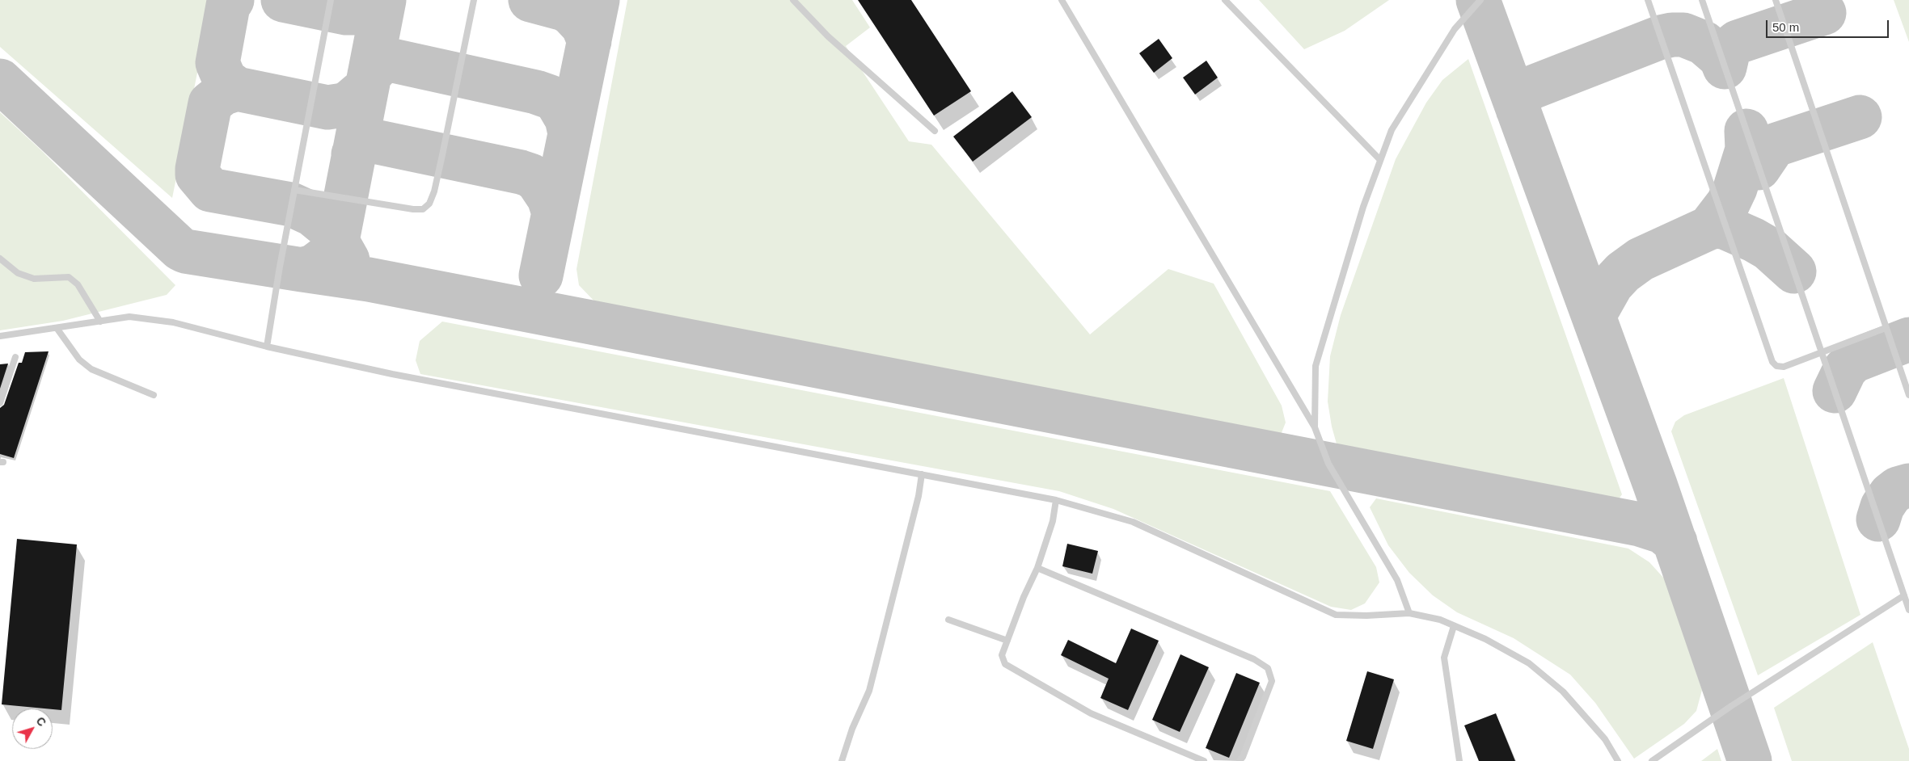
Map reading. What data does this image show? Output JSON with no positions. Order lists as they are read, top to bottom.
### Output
{
  "scale_bar": "50 m",
  "north": "top right"
}
